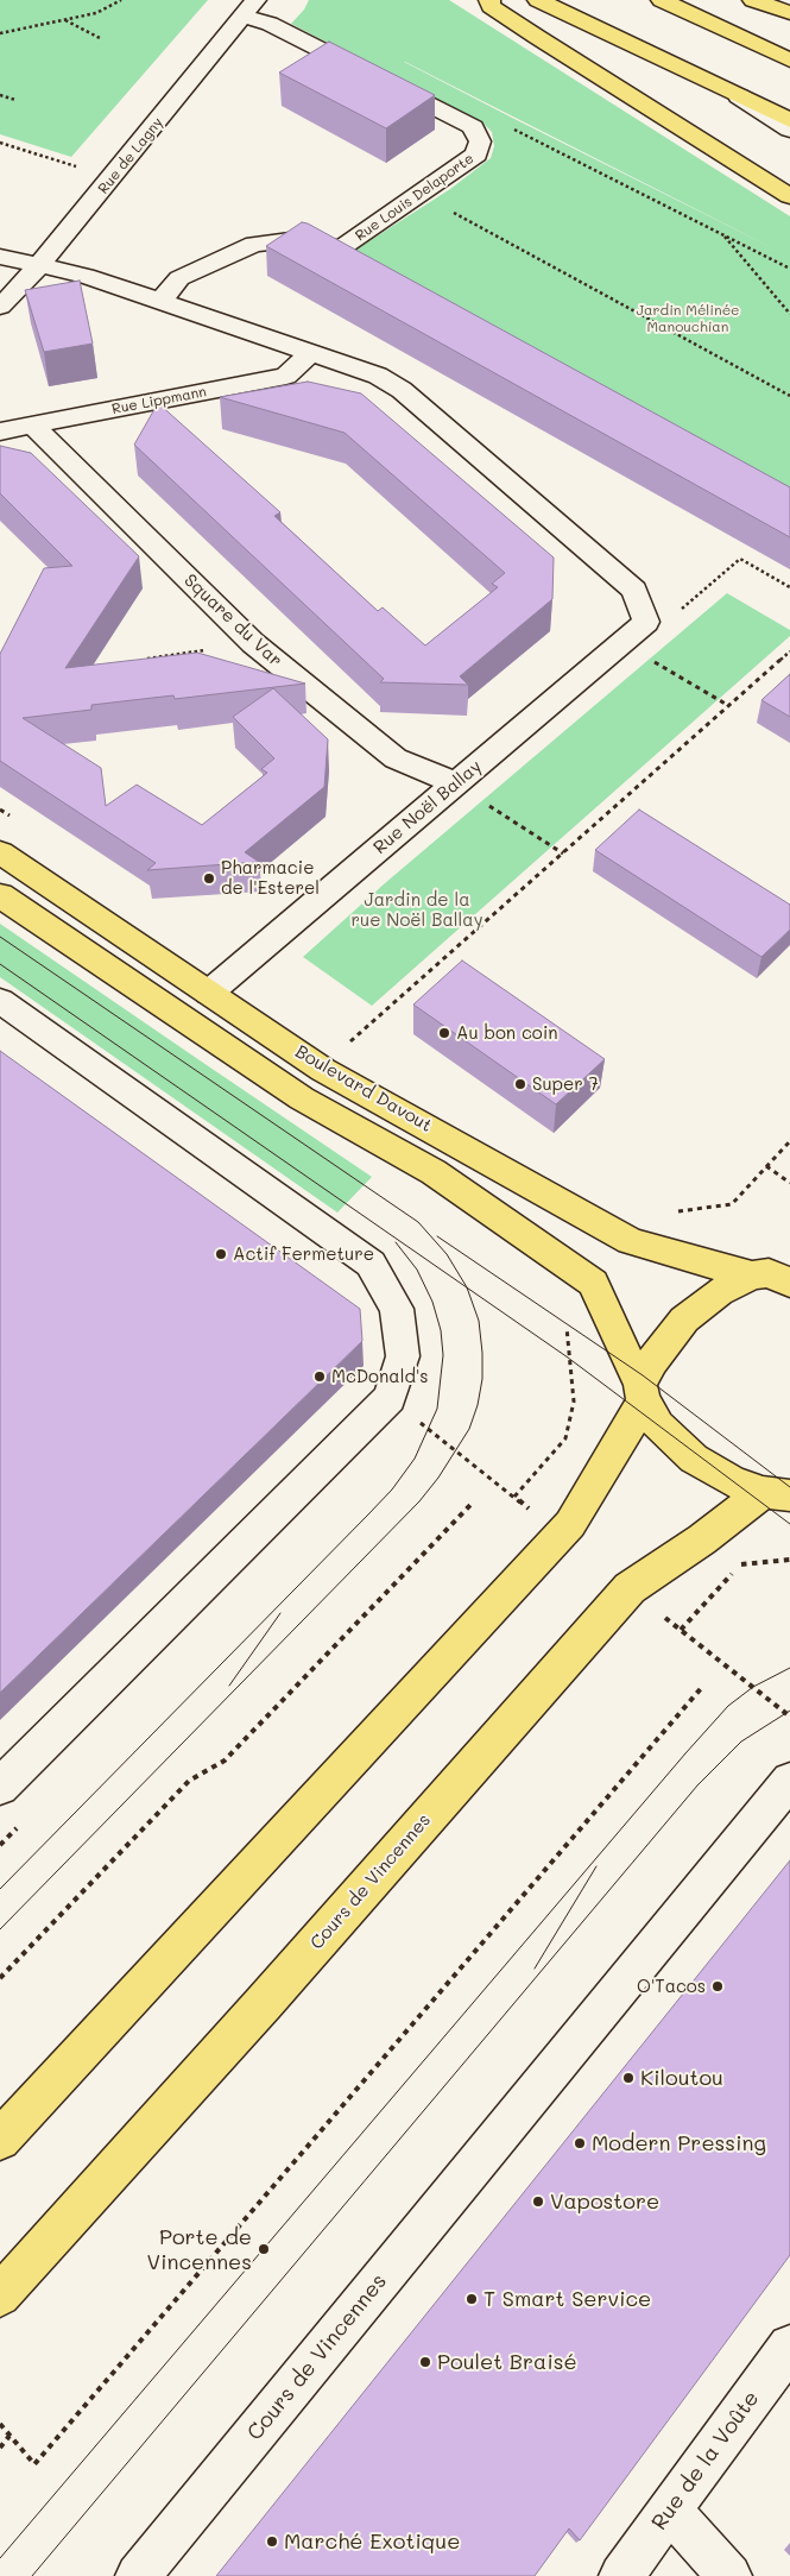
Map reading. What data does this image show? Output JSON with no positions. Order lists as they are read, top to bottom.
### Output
{
  "streets": {
    "main road": ["Boulevard Davout", "Cours de Vincennes"],
    "street": [
      "Rue de Lagny",
      "Rue Louis Delaporte",
      "Rue Lippmann",
      "Square du Var",
      "Rue Noël Ballay",
      "Rue de la Voûte"
    ]
  },
  "crossings": [
    ["Rue de Lagny", "Rue Louis Delaporte"],
    ["Rue Lippmann", "Square du Var"],
    ["Square du Var", "Rue Noël Ballay"],
    ["Rue Noël Ballay", "Boulevard Davout"],
    ["Boulevard Davout", "Cours de Vincennes"]
  ],
  "parks": ["Jardin Mélinée Manouchian", "Jardin de la rue Noël Ballay"],
  "places": [
    "Pharmacie de l'Esterel",
    "Au bon coin",
    "Super 7",
    "Actif Fermeture",
    "McDonald's",
    "O'Tacos",
    "Kiloutou",
    "Modern Pressing",
    "Vapostore",
    "Porte de Vincennes",
    "T Smart Service",
    "Poulet Braisé",
    "Marché Exotique"
  ]
}
